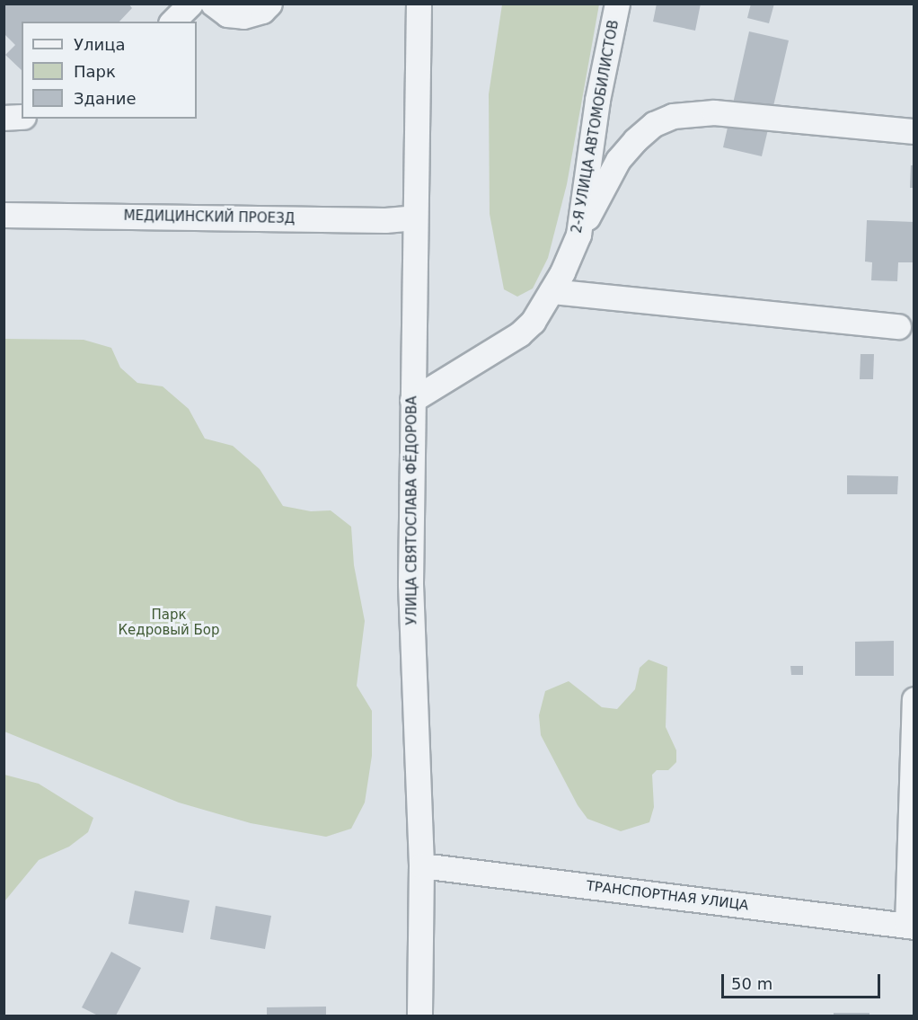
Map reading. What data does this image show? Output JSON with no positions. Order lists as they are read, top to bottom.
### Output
{
  "streets": {
    "street": [
      "2-Я УЛИЦА АВТОМОБИЛИСТОВ",
      "МЕДИЦИНСКИЙ ПРОЕЗД",
      "УЛИЦА СВЯТОСЛАВА ФЁДОРОВА",
      "ТРАНСПОРТНАЯ УЛИЦА"
    ]
  },
  "crossings": [
    ["2-Я УЛИЦА АВТОМОБИЛИСТОВ", "УЛИЦА СВЯТОСЛАВА ФЁДОРОВА"],
    ["МЕДИЦИНСКИЙ ПРОЕЗД", "УЛИЦА СВЯТОСЛАВА ФЁДОРОВА"],
    ["УЛИЦА СВЯТОСЛАВА ФЁДОРОВА", "ТРАНСПОРТНАЯ УЛИЦА"]
  ],
  "parks": ["Парк Кедровый Бор"],
  "legend": ["Улица", "Парк", "Здание"],
  "scale_bar": "50 m"
}
